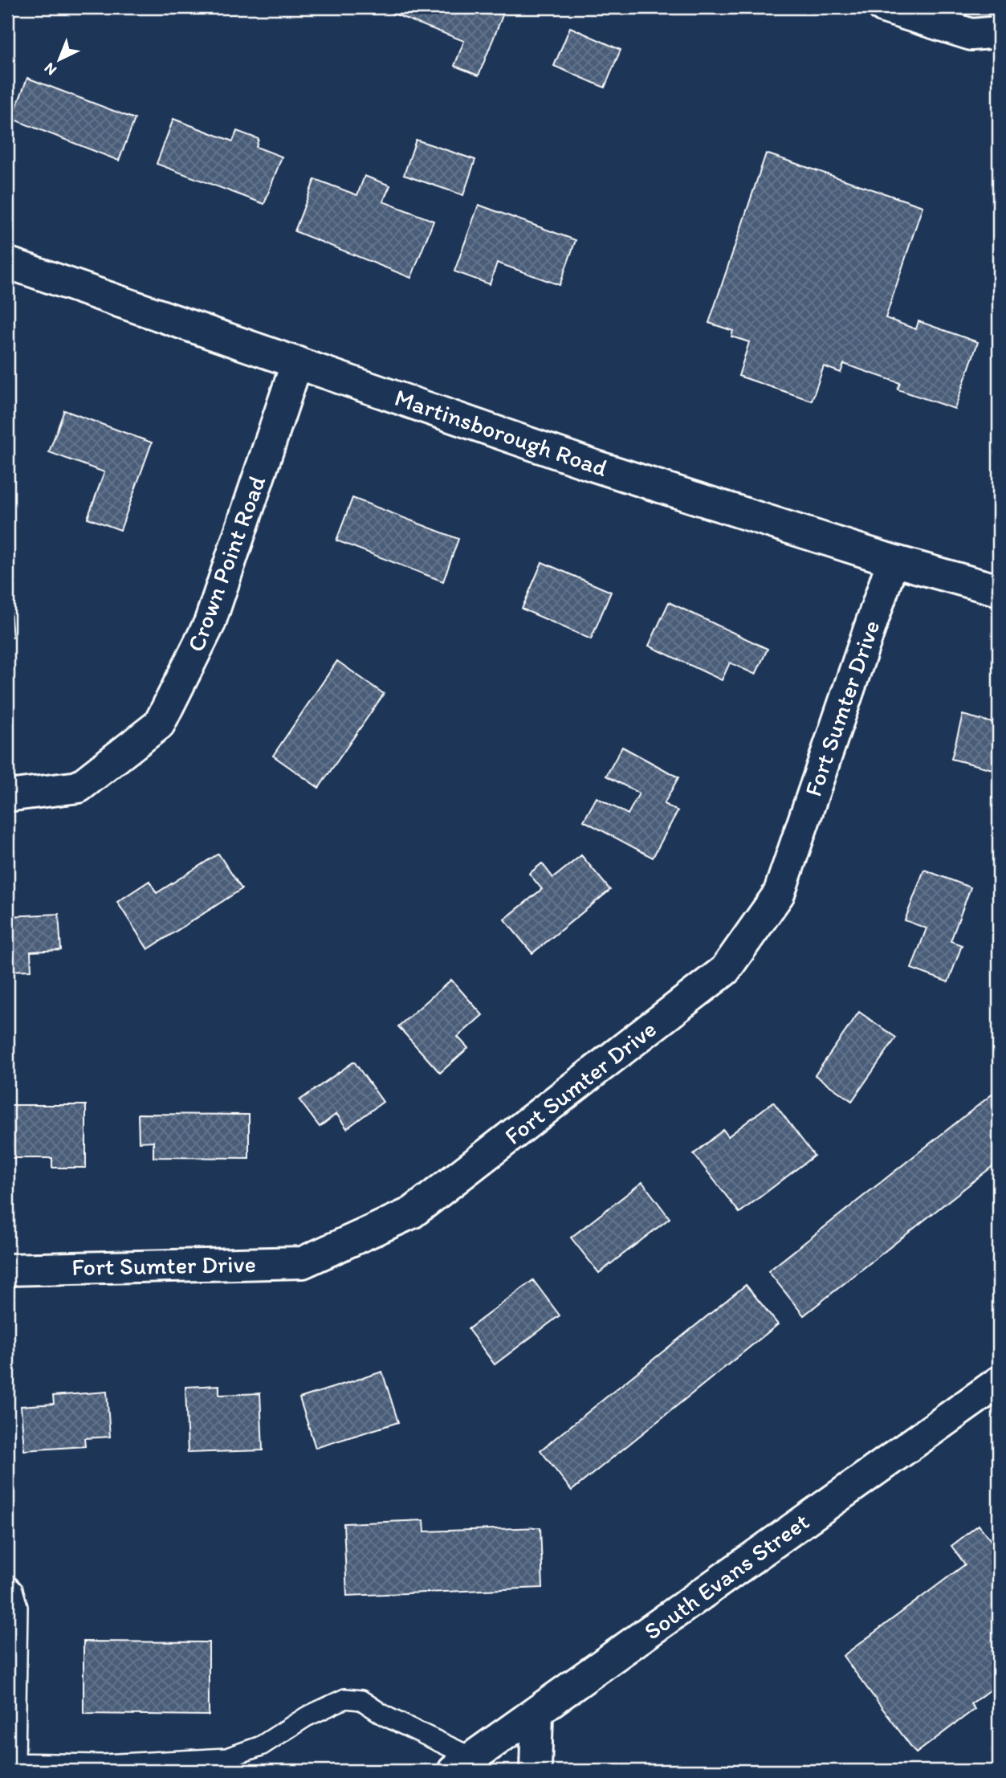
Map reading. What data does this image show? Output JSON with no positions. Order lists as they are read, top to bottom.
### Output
{
  "streets": {
    "main road": [
      "Martinsborough Road",
      "Crown Point Road",
      "Fort Sumter Drive",
      "South Evans Street"
    ]
  },
  "crossings": [
    ["Martinsborough Road", "Crown Point Road"],
    ["Martinsborough Road", "Fort Sumter Drive"]
  ],
  "north": "bottom left"
}
